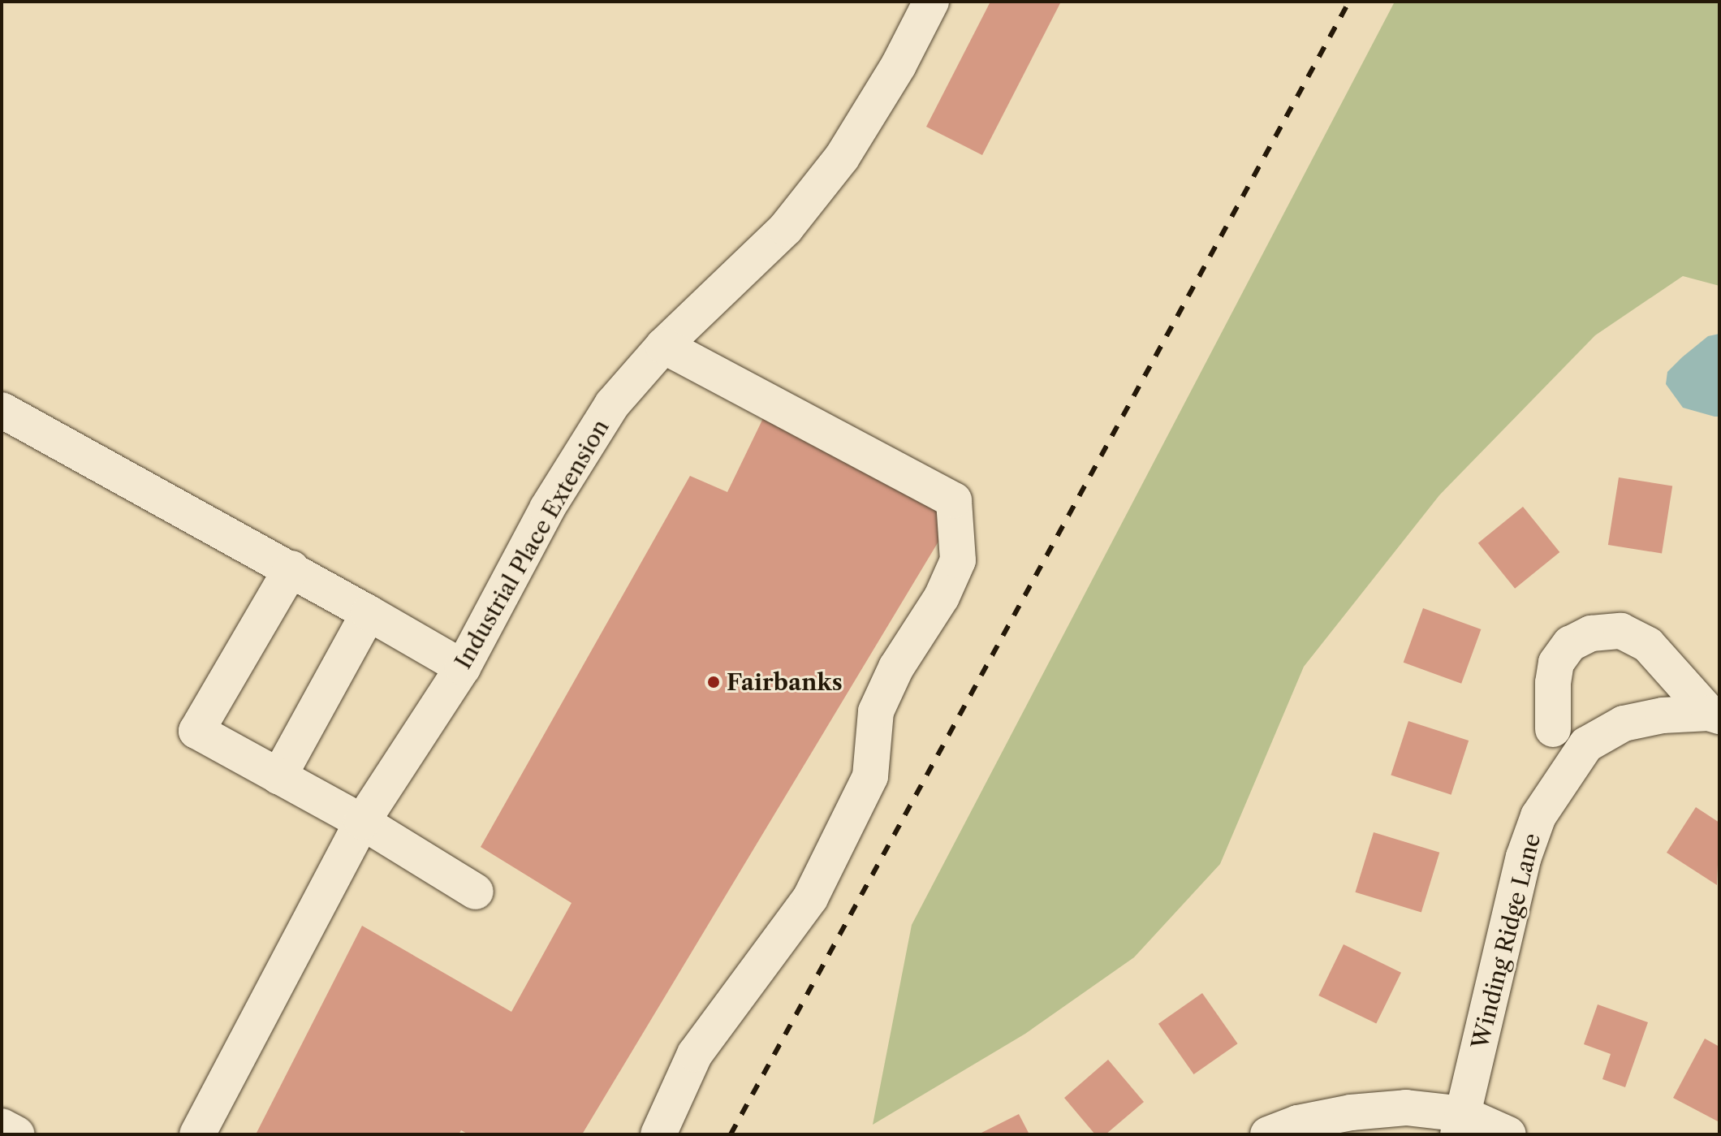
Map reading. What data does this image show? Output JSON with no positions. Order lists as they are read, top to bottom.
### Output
{
  "streets": {
    "street": ["Industrial Place Extension", "Winding Ridge Lane"]
  },
  "places": ["Fairbanks"]
}
